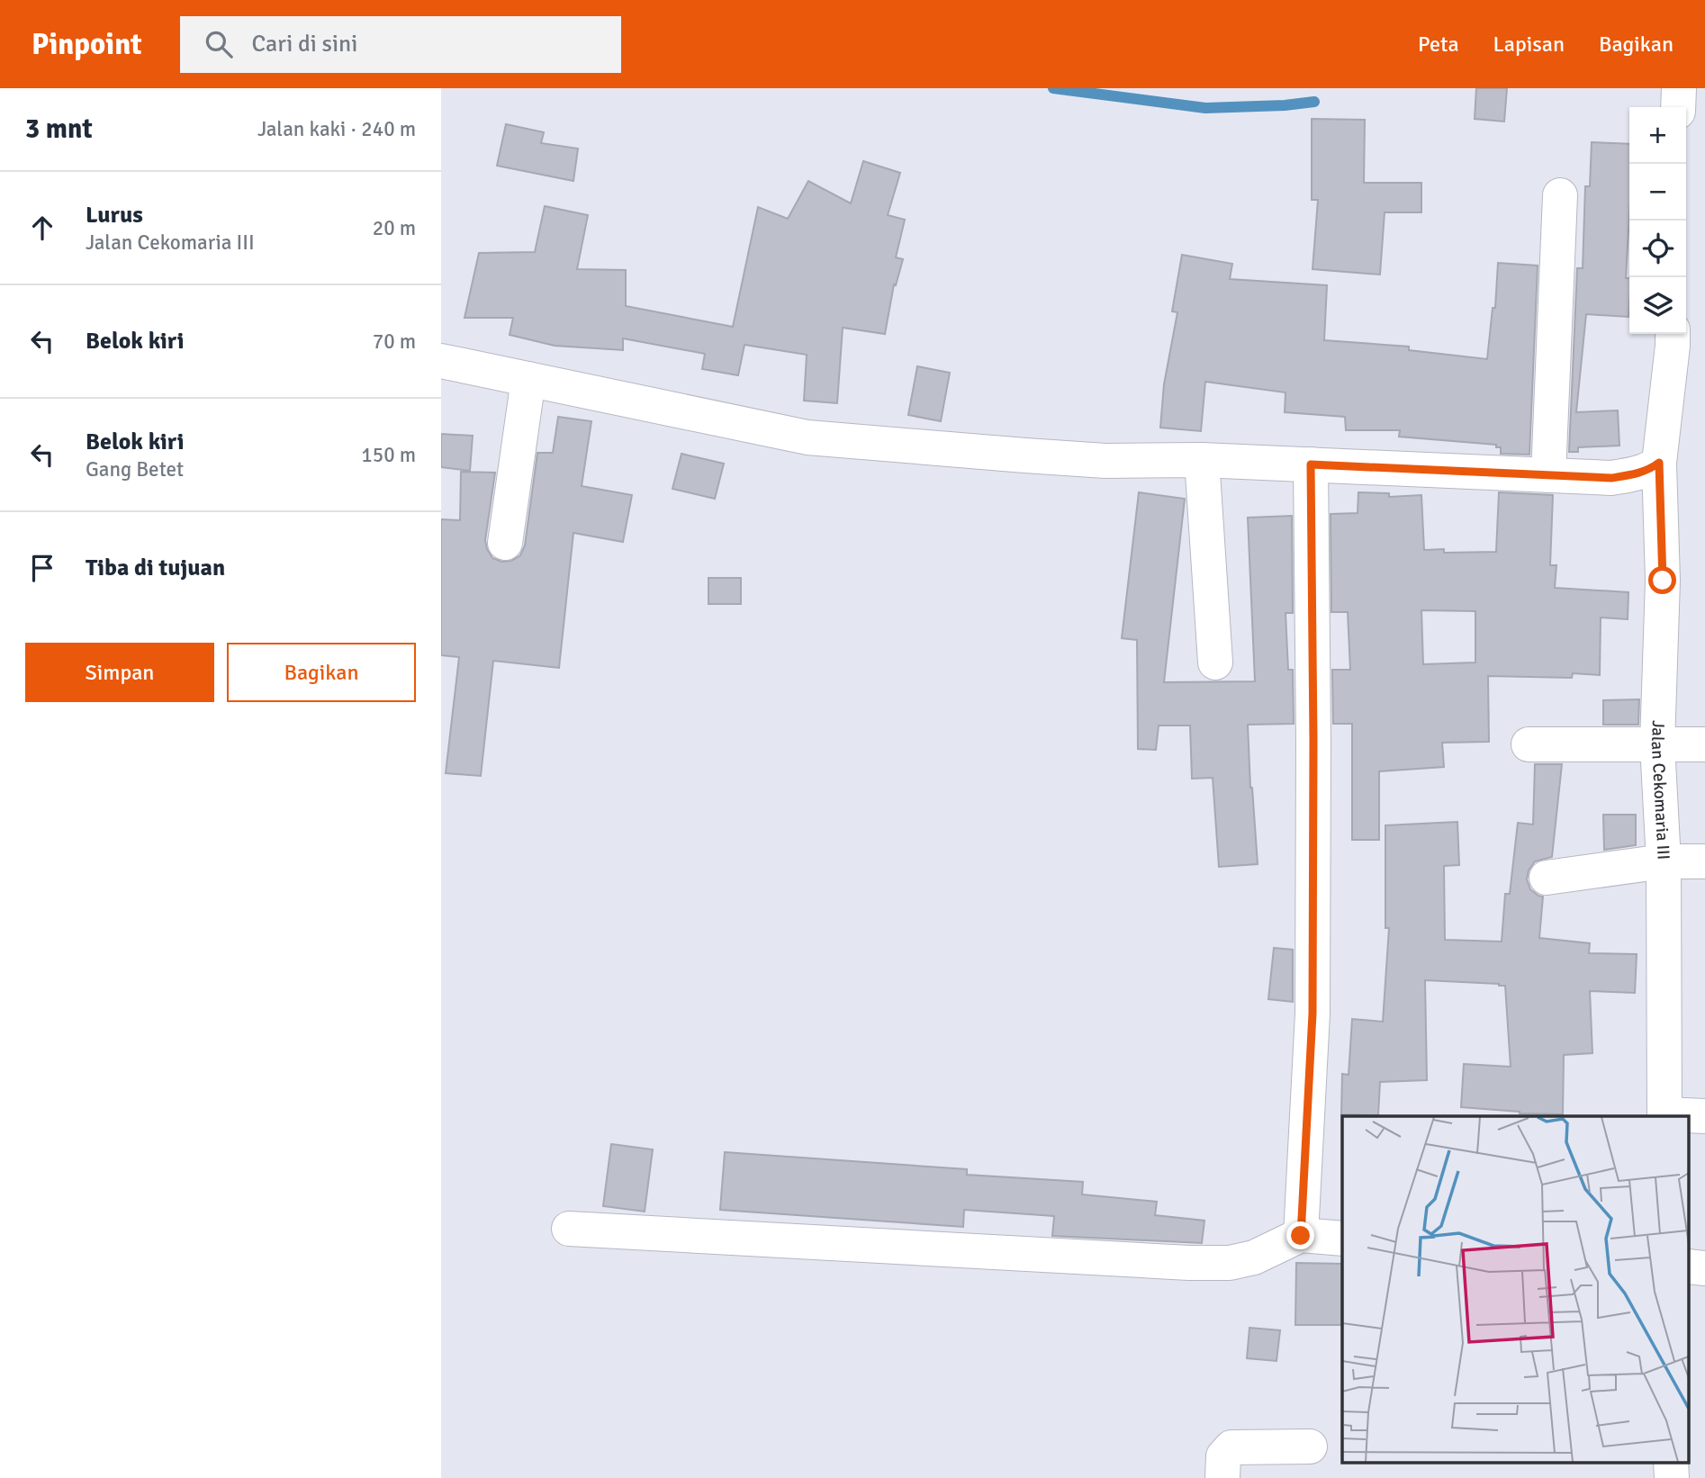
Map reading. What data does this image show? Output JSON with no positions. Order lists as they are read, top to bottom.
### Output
{
  "streets": {
    "street": ["Jalan Cekomaria III"]
  },
  "page": {
    "header": "Pinpoint",
    "search": "Cari di sini",
    "nav": ["Peta", "Lapisan", "Bagikan"],
    "heading": ["3 mnt", "Jalan kaki · 240 m"],
    "map_buttons": ["+", "−"],
    "list": [
      ["Lurus", "Jalan Cekomaria III", "20 m"],
      ["Belok kiri", "70 m"],
      ["Belok kiri", "Gang Betet", "150 m"],
      "Tiba di tujuan"
    ],
    "buttons": ["Simpan", "Bagikan"]
  }
}
